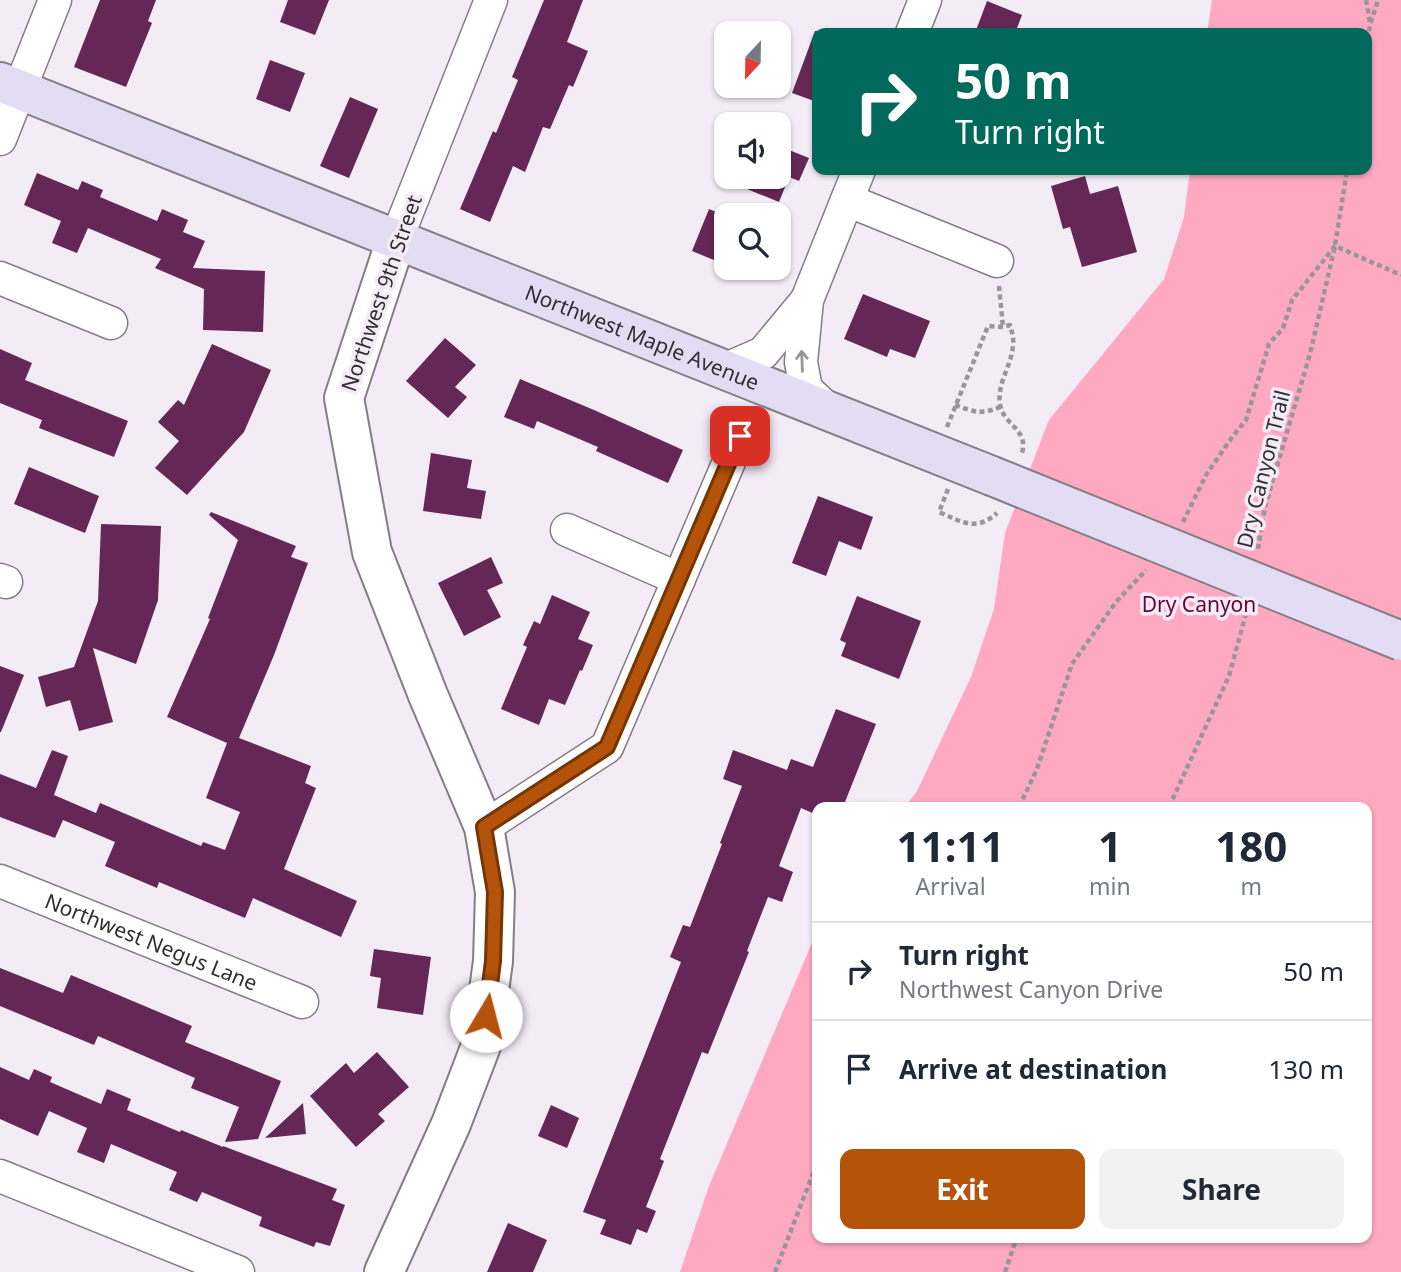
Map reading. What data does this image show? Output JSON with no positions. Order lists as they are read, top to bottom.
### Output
{
  "streets": {
    "main road": ["Northwest Maple Avenue"],
    "street": ["Northwest 9th Street", "Northwest Negus Lane"],
    "path": ["Dry Canyon Trail"]
  },
  "crossings": [
    ["Northwest 9th Street", "Northwest Maple Avenue"]
  ],
  "parks": ["Dry Canyon"],
  "north": "bottom",
  "page": {
    "turn": ["50 m", "Turn right"],
    "eta": [
      "11:11",
      "Arrival",
      "1",
      "min",
      "180",
      "m"
    ],
    "list": [
      {
        "name": "Turn right",
        "note": "Northwest Canyon Drive",
        "value": "50 m"
      },
      {
        "name": "Arrive at destination",
        "value": "130 m"
      }
    ],
    "buttons": ["Exit", "Share"]
  }
}
